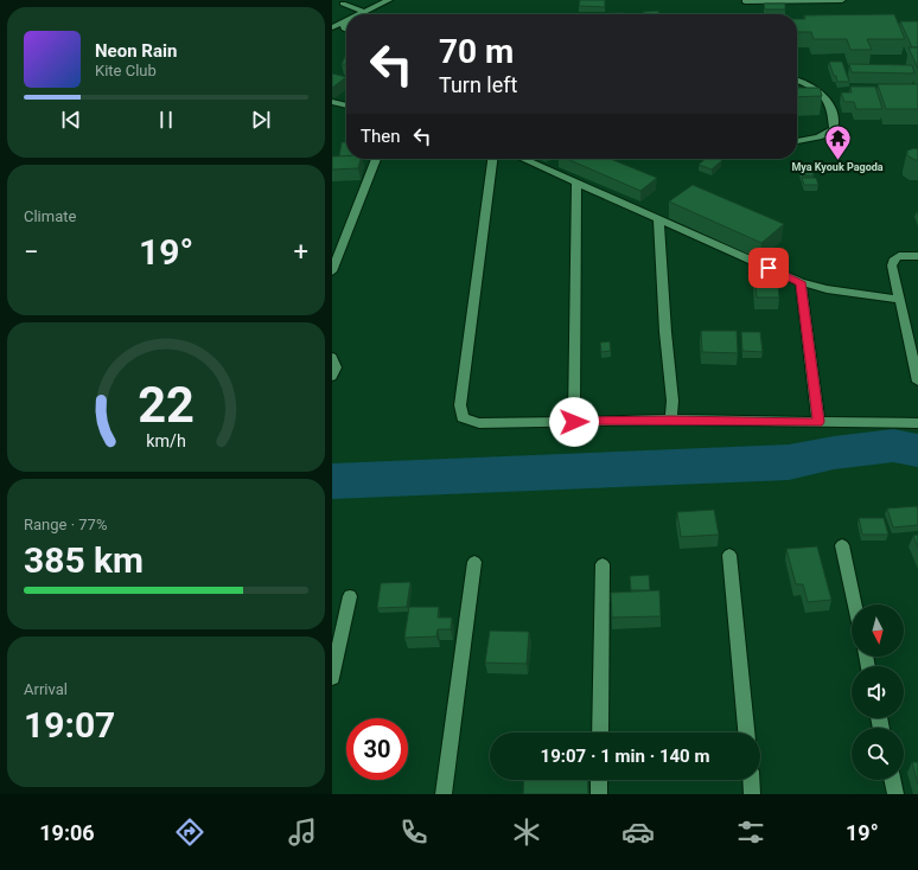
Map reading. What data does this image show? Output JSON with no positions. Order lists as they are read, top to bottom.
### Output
{
  "places": {
    "temple": ["Mya Kyouk Pagoda"]
  },
  "north": "bottom",
  "page": {
    "turn": ["70 m", "Turn left"],
    "song": ["Neon Rain", "Kite Club"],
    "then": "Then",
    "tile": [
      "Climate",
      ["Range · 77%", "385 km"],
      ["Arrival", "19:07"]
    ],
    "heat": ["−", "19°", "+"],
    "limit": "30",
    "trip": "19:07 · 1 min · 140 m",
    "tabs": ["19:06", "19°"],
    "gauge": ["22", "km/h"]
  }
}
